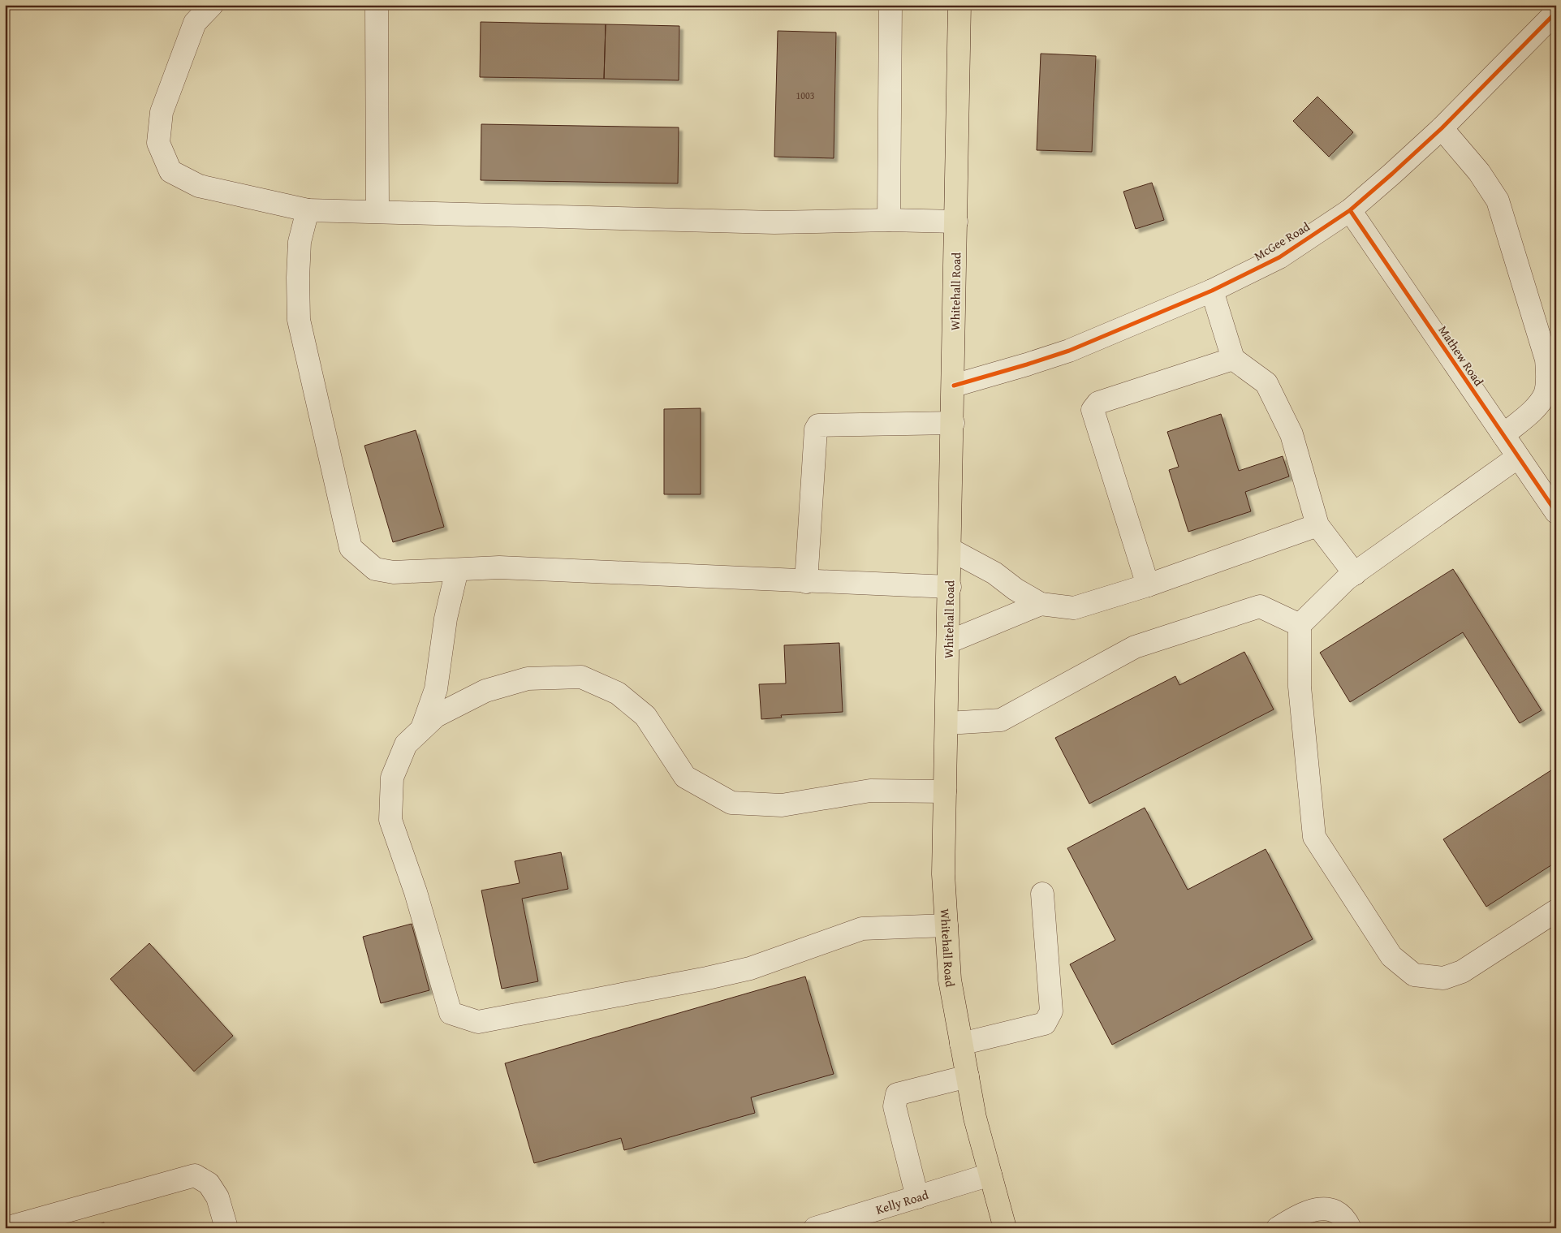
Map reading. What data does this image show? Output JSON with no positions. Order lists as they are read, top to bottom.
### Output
{
  "streets": {
    "main road": ["Whitehall Road"],
    "street": ["McGee Road", "Mathew Road", "Kelly Road"]
  },
  "crossings": [
    ["McGee Road", "Whitehall Road"],
    ["McGee Road", "Mathew Road"],
    ["Whitehall Road", "Kelly Road"]
  ],
  "house_numbers": ["1003"]
}
